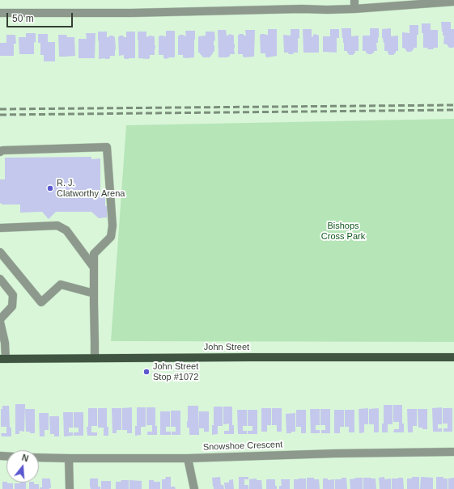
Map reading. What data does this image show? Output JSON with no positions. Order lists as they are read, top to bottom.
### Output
{
  "streets": {
    "main road": ["John Street"],
    "street": ["Snowshoe Crescent"]
  },
  "parks": ["Bishops Cross Park"],
  "places": ["R. J. Clatworthy Arena", "John Street Stop #1072"],
  "scale_bar": "50 m",
  "north": "top"
}
